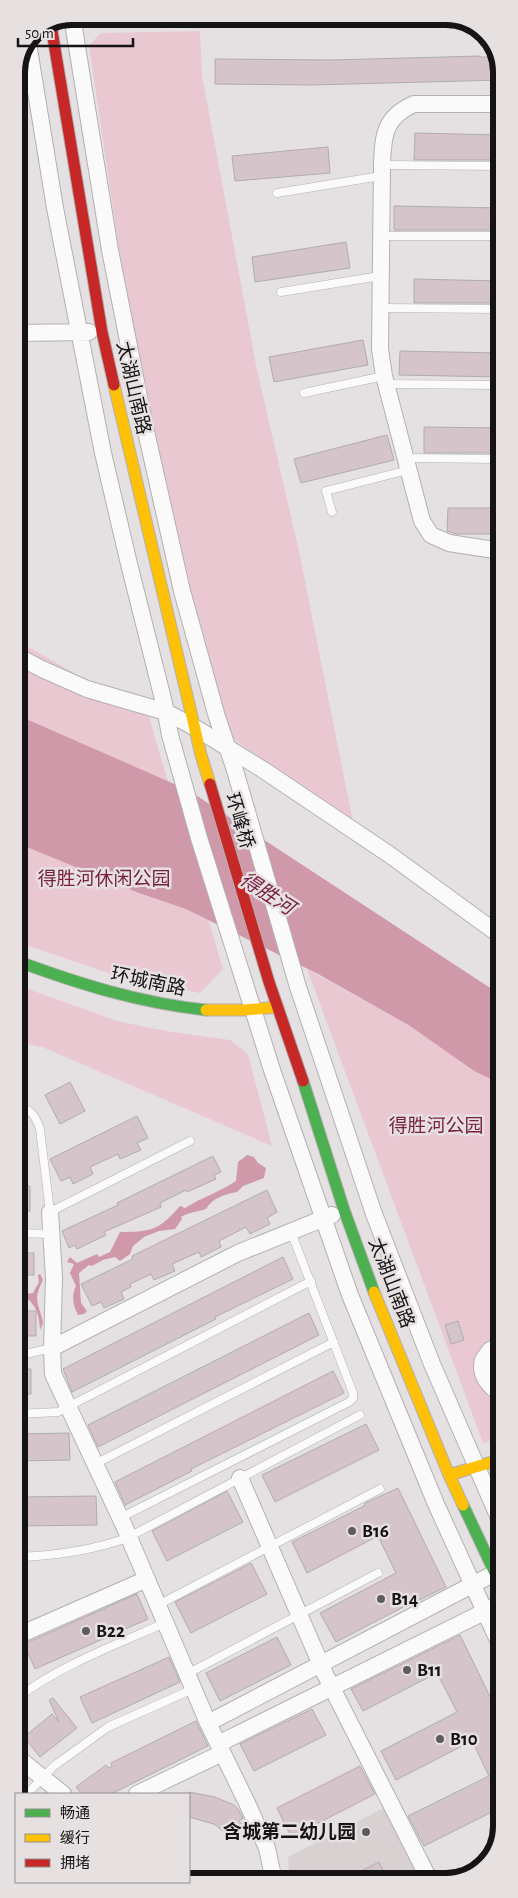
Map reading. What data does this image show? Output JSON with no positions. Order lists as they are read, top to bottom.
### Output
{
  "streets": {
    "main road": ["太湖山南路", "环峰桥", "环城南路"]
  },
  "crossings": [
    ["太湖山南路", "环峰桥"],
    ["太湖山南路", "环城南路"]
  ],
  "water": ["得胜河"],
  "parks": ["得胜河休闲公园", "得胜河公园"],
  "places": [
    "B16",
    "B14",
    "B22",
    "B11",
    "B10",
    "含城第二幼儿园"
  ],
  "legend": ["畅通", "缓行", "拥堵"],
  "scale_bar": "50 m"
}
